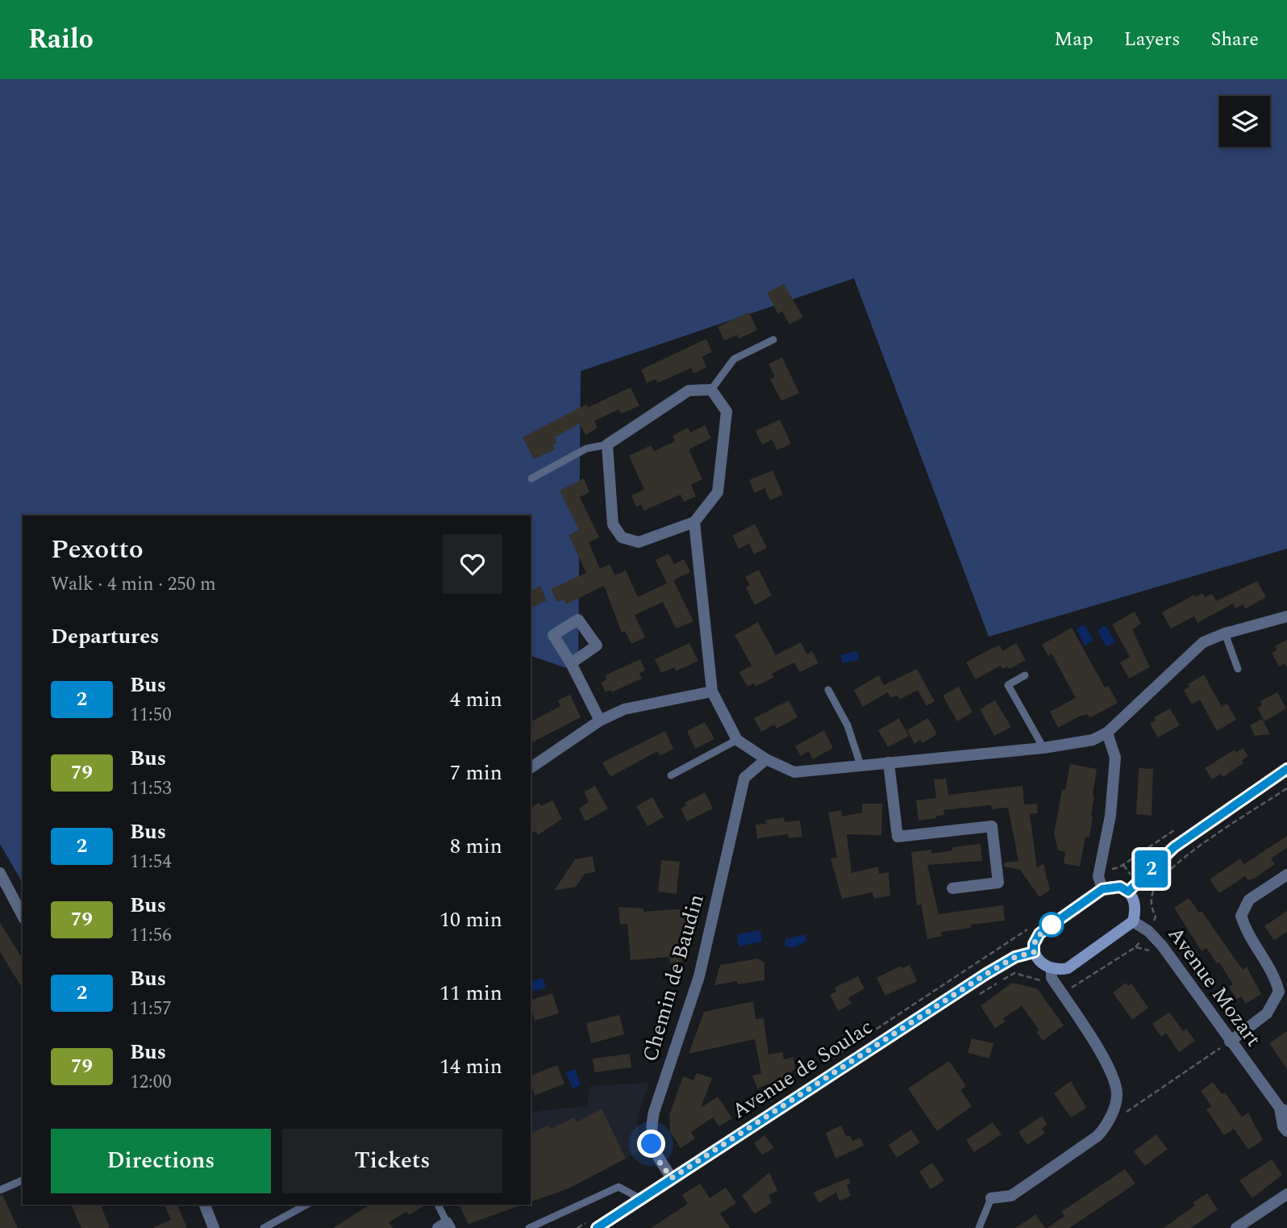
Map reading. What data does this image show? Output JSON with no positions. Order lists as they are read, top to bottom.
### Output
{
  "streets": {
    "main road": ["Avenue de Soulac"],
    "street": ["Chemin de Baudin", "Avenue Mozart"]
  },
  "crossings": [
    ["Chemin de Baudin", "Avenue de Soulac"]
  ],
  "lines": ["bus line 2"],
  "page": {
    "header": "Railo",
    "nav": ["Map", "Layers", "Share"],
    "on_map": "2",
    "heading": [
      ["Pexotto", "Walk · 4 min · 250 m"],
      "Departures"
    ],
    "list": [
      {
        "mark": "2",
        "name": "Bus",
        "note": "11:50",
        "value": "4 min"
      },
      {
        "mark": "79",
        "name": "Bus",
        "note": "11:53",
        "value": "7 min"
      },
      {
        "mark": "2",
        "name": "Bus",
        "note": "11:54",
        "value": "8 min"
      },
      {
        "mark": "79",
        "name": "Bus",
        "note": "11:56",
        "value": "10 min"
      },
      {
        "mark": "2",
        "name": "Bus",
        "note": "11:57",
        "value": "11 min"
      },
      {
        "mark": "79",
        "name": "Bus",
        "note": "12:00",
        "value": "14 min"
      }
    ],
    "buttons": ["Directions", "Tickets"]
  }
}
